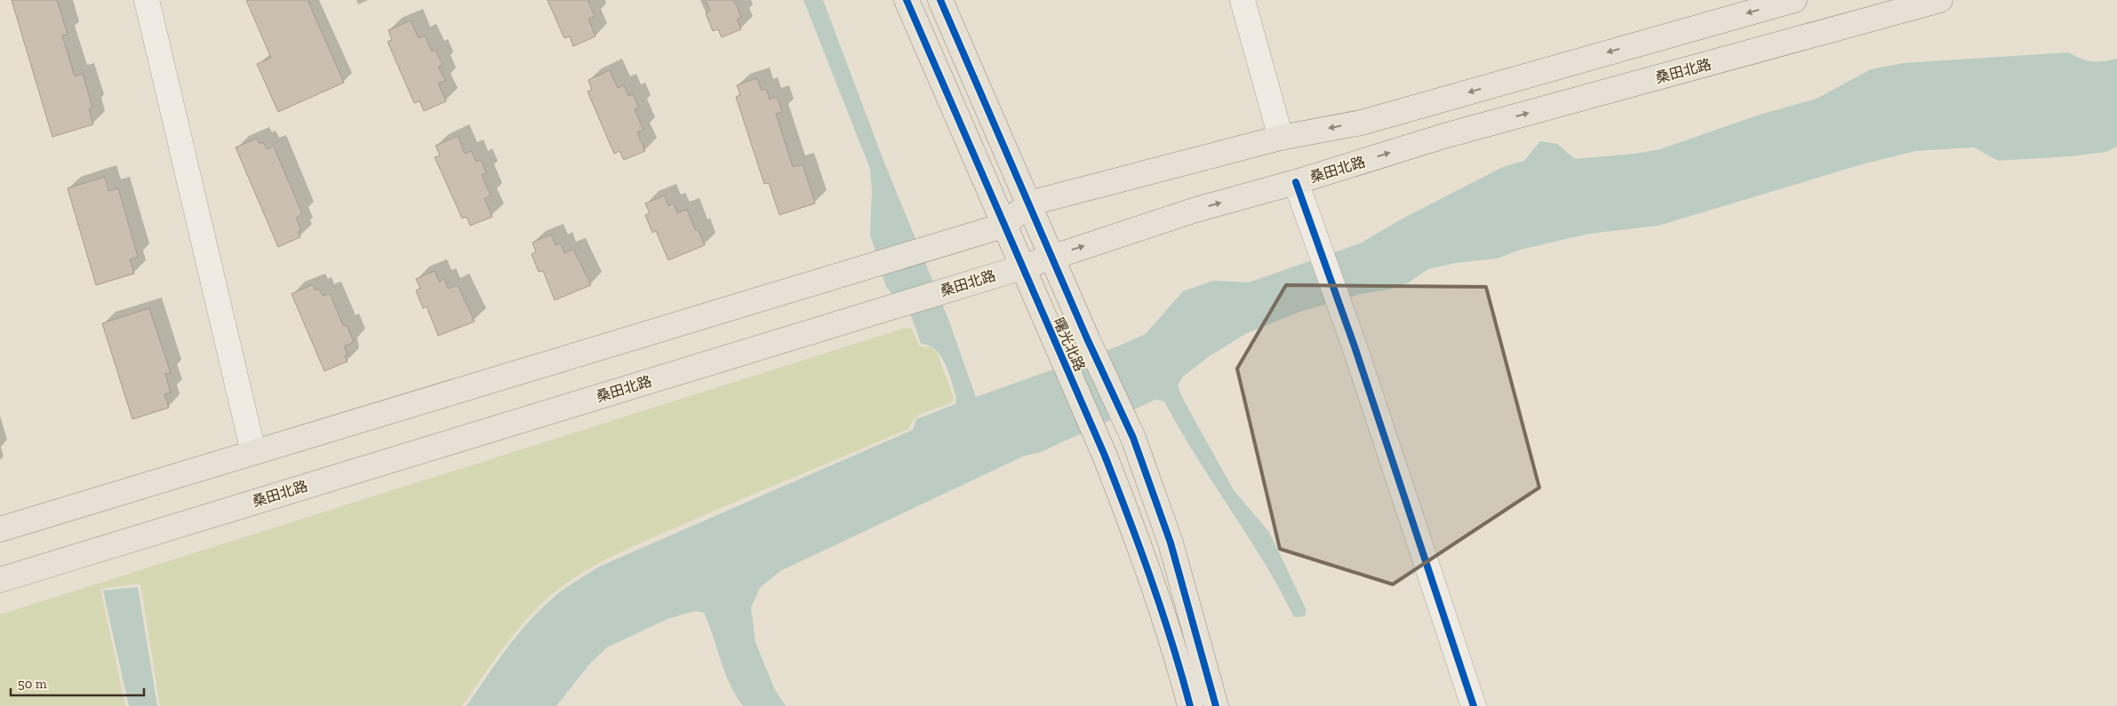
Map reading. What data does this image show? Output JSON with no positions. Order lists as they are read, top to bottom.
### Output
{
  "streets": {
    "main road": ["桑田北路", "曙光北路"]
  },
  "crossings": [
    ["桑田北路", "曙光北路"]
  ],
  "scale_bar": "50 m"
}
